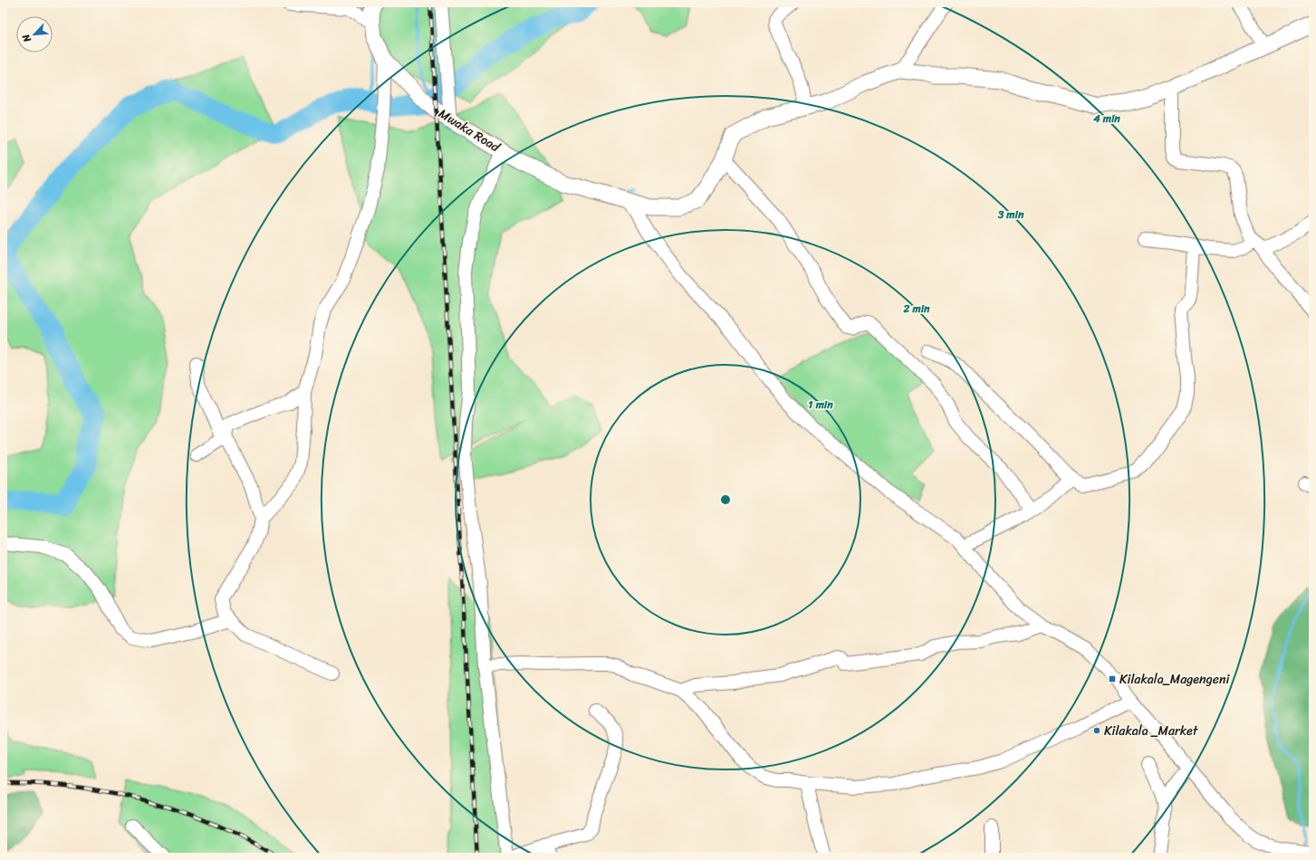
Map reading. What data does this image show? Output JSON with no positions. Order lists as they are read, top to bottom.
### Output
{
  "streets": {
    "street": ["Mwaka Road"]
  },
  "places": {
    "transit": ["Kilakala_Magengeni"],
    "other": ["Kilakala _Market"]
  },
  "north": "bottom left",
  "rings": [
    "4 min",
    "3 min",
    "2 min",
    "1 min"
  ]
}
